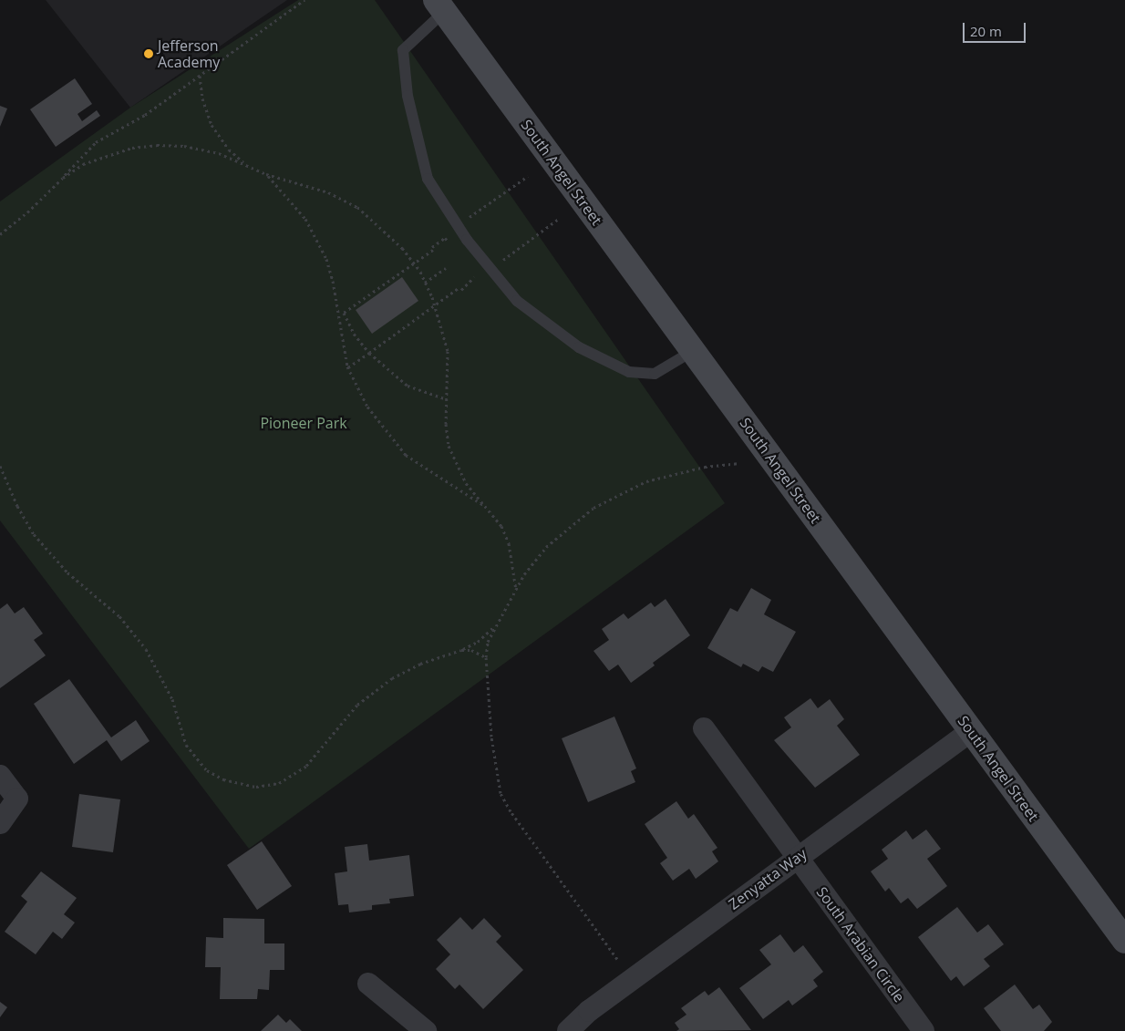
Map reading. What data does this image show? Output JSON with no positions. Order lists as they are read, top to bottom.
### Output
{
  "streets": {
    "street": ["South Angel Street", "Zenyatta Way", "South Arabian Circle"]
  },
  "crossings": [
    ["South Angel Street", "Zenyatta Way"],
    ["Zenyatta Way", "South Arabian Circle"]
  ],
  "parks": ["Pioneer Park"],
  "places": ["Jefferson Academy"],
  "scale_bar": "20 m"
}
